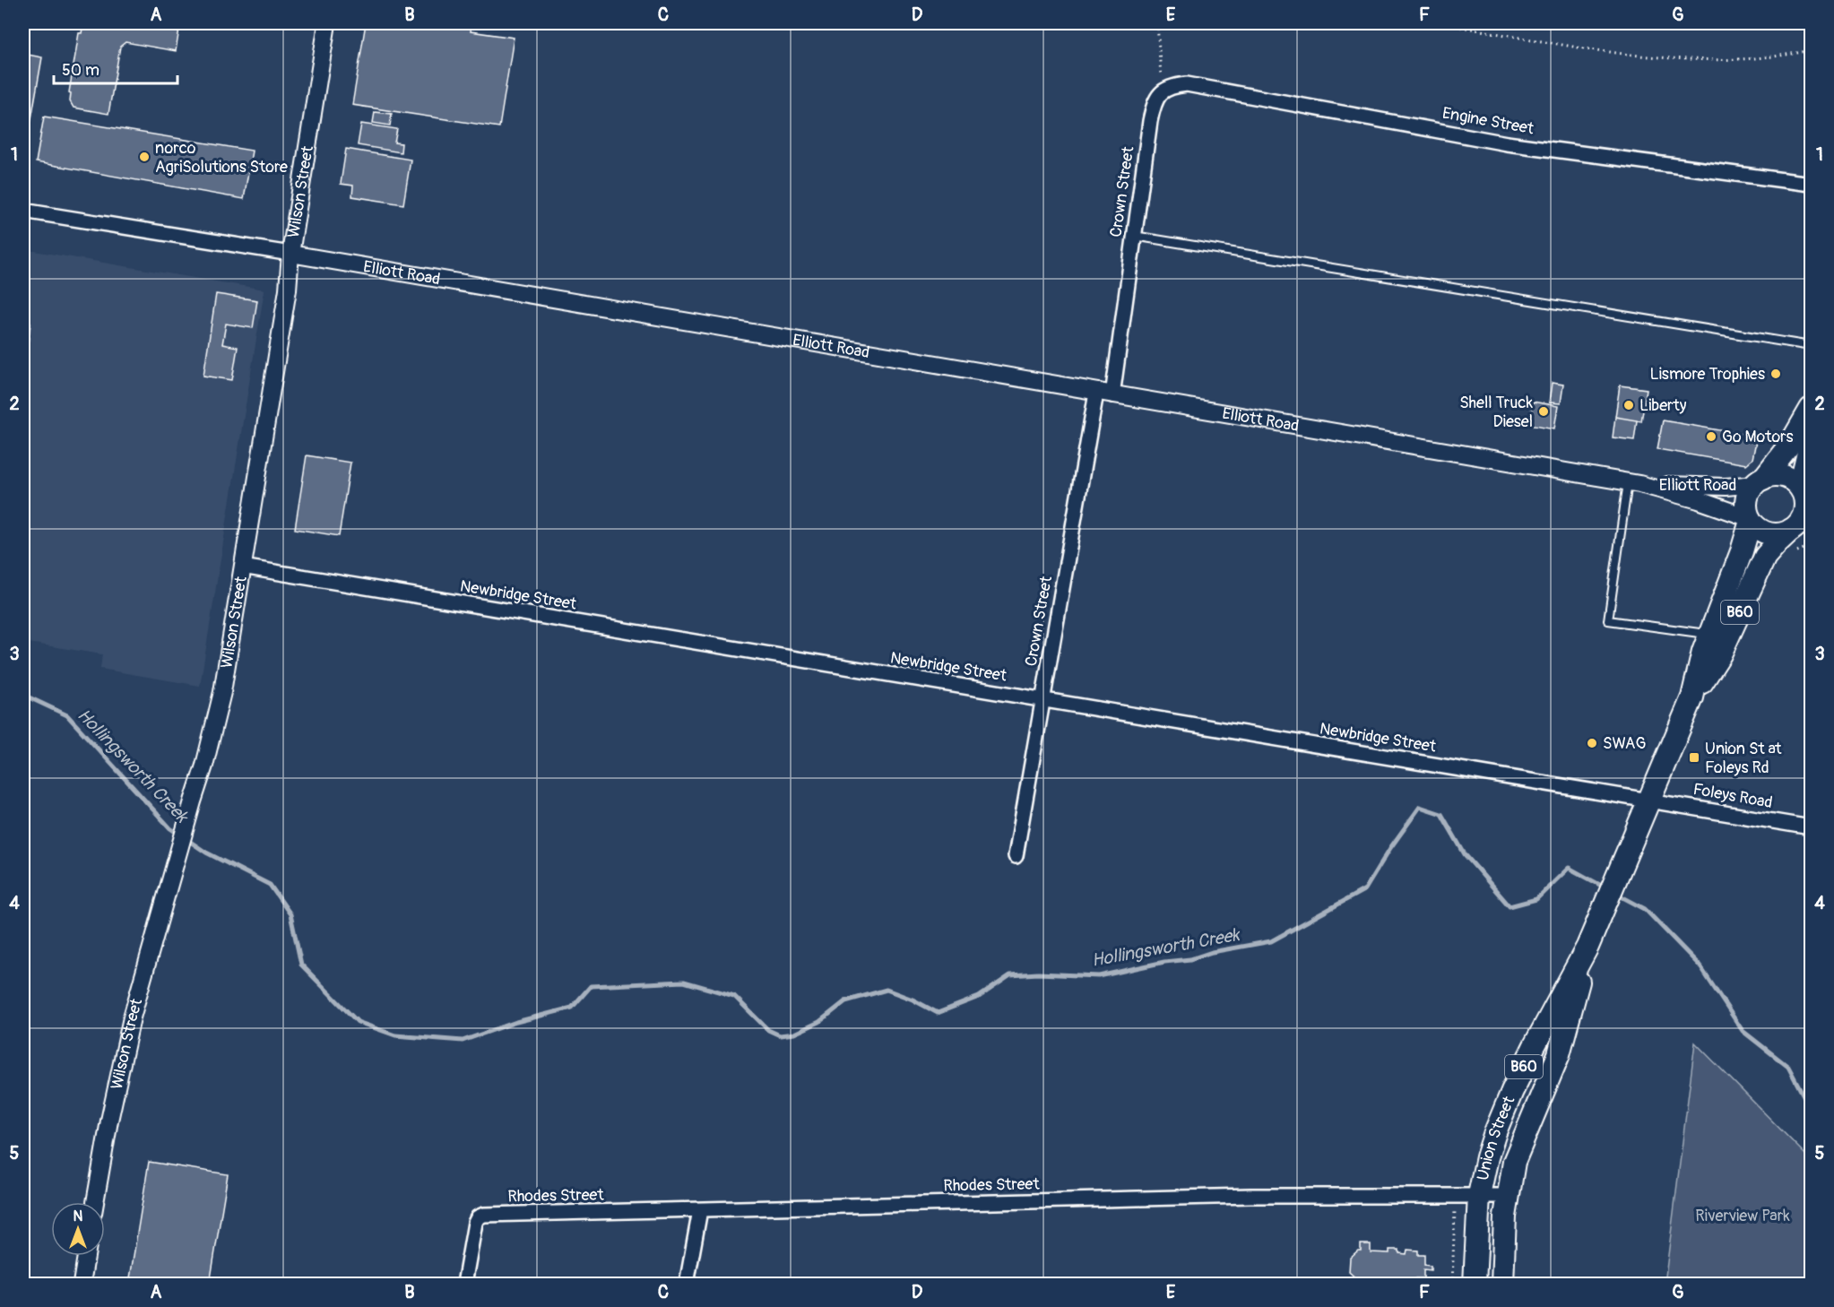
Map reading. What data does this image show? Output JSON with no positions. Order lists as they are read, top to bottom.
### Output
{
  "streets": {
    "main road": ["B60", "Union Street"],
    "street": [
      "Engine Street",
      "Crown Street",
      "Wilson Street",
      "Elliott Road",
      "Newbridge Street",
      "Foleys Road",
      "Rhodes Street"
    ]
  },
  "crossings": [
    ["Engine Street", "Crown Street"],
    ["Crown Street", "Elliott Road"],
    ["Crown Street", "Newbridge Street"],
    ["Wilson Street", "Elliott Road"],
    ["Wilson Street", "Newbridge Street"],
    ["Elliott Road", "B60"],
    ["Elliott Road", "Union Street"],
    ["Newbridge Street", "Foleys Road"],
    ["Newbridge Street", "Union Street"],
    ["B60", "Union Street"],
    ["Foleys Road", "Union Street"],
    ["Union Street", "Rhodes Street"]
  ],
  "water": ["Hollingsworth Creek"],
  "parks": ["Riverview Park"],
  "places": {
    "other": [
      "norco AgriSolutions Store",
      "Lismore Trophies",
      "Liberty",
      "Shell Truck Diesel",
      "Go Motors",
      "SWAG"
    ],
    "transit": ["Union St at Foleys Rd"]
  },
  "scale_bar": "50 m",
  "north": "top",
  "grid": {
    "columns": [
      "A",
      "B",
      "C",
      "D",
      "E",
      "F",
      "G"
    ],
    "rows": [
      "1",
      "2",
      "3",
      "4",
      "5"
    ]
  }
}
